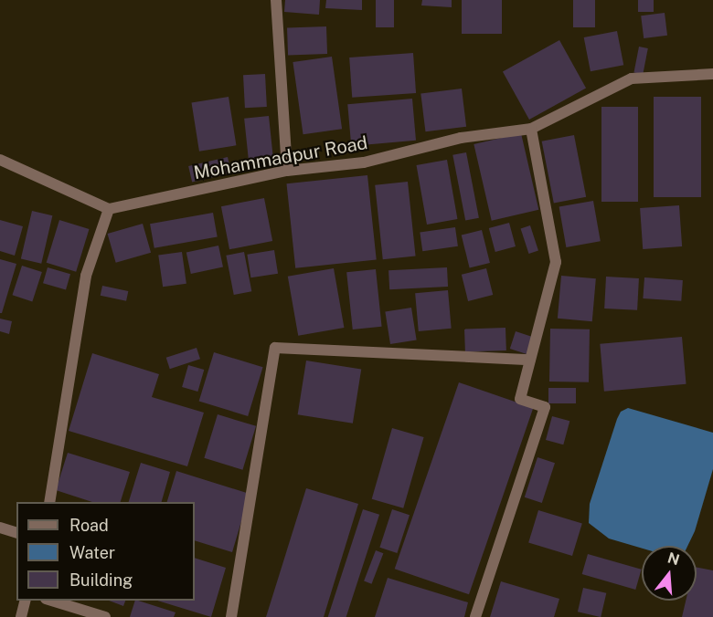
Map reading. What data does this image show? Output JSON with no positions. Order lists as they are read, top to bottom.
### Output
{
  "streets": {
    "street": ["Mohammadpur Road"]
  },
  "legend": ["Road", "Water", "Building"],
  "north": "top"
}
